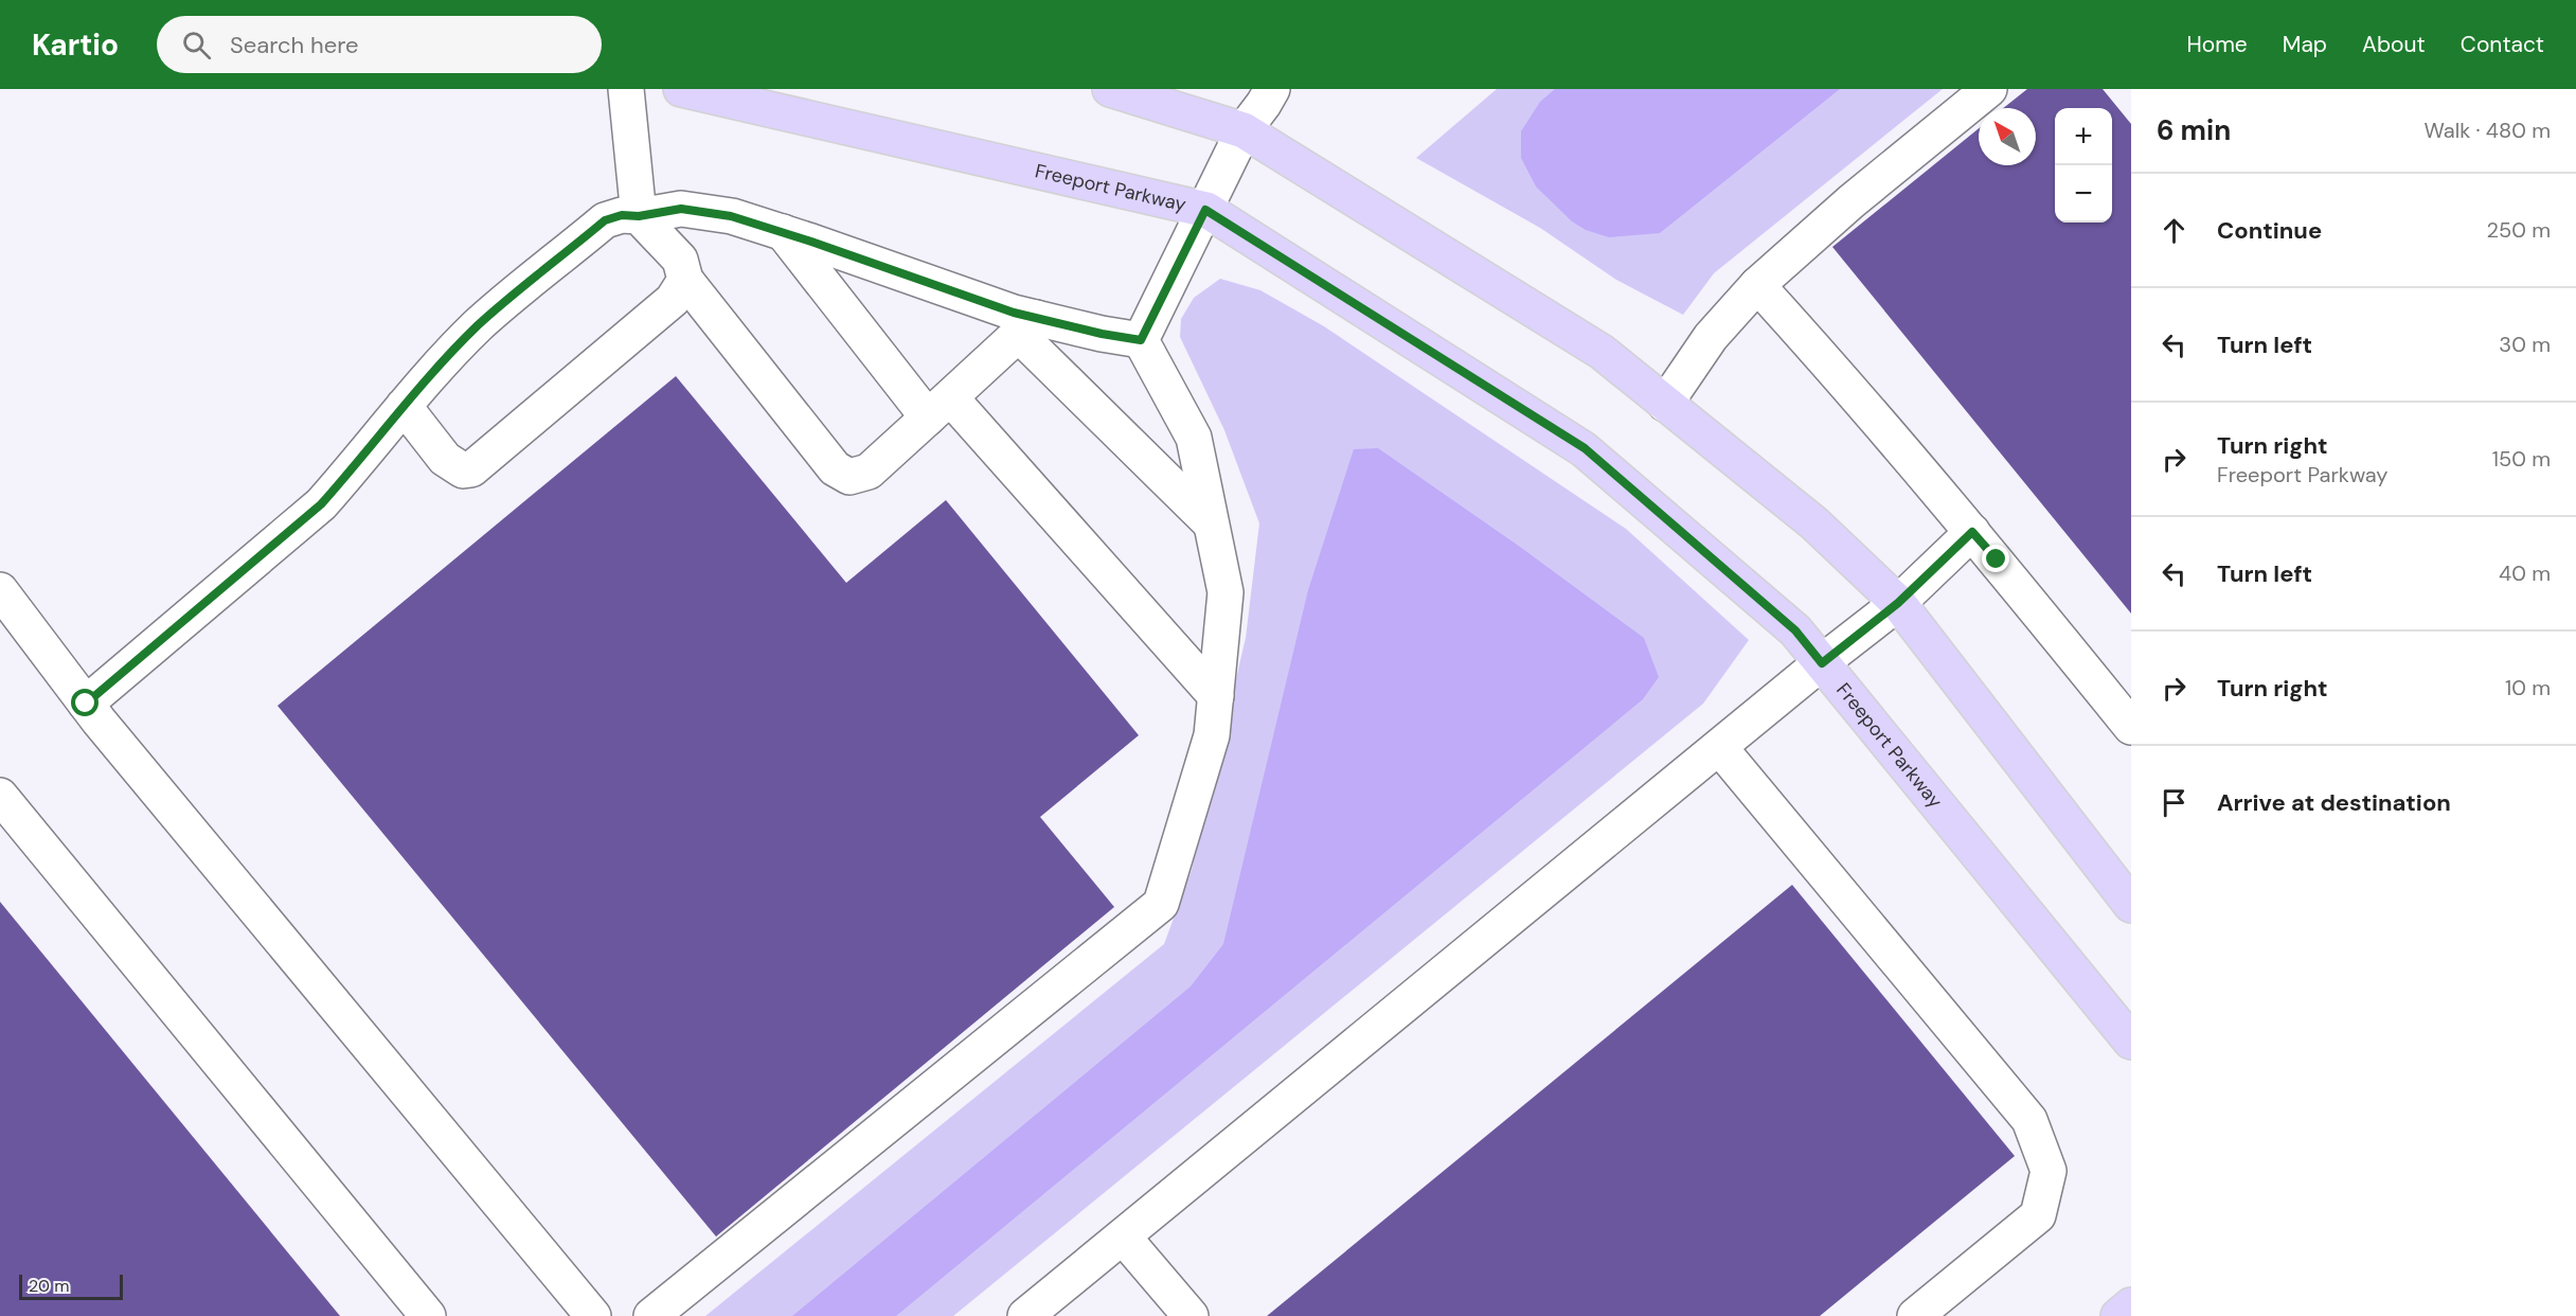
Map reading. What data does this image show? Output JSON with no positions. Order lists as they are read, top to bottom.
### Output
{
  "streets": {
    "main road": ["Freeport Parkway"]
  },
  "scale_bar": "20 m",
  "north": "top left",
  "page": {
    "header": "Kartio",
    "search": "Search here",
    "nav": [
      "Home",
      "Map",
      "About",
      "Contact"
    ],
    "heading": ["6 min", "Walk · 480 m"],
    "map_buttons": ["+", "−"],
    "list": [
      ["Continue", "250 m"],
      ["Turn left", "30 m"],
      ["Turn right", "Freeport Parkway", "150 m"],
      ["Turn left", "40 m"],
      ["Turn right", "10 m"],
      "Arrive at destination"
    ],
    "scale": "20 m"
  }
}
